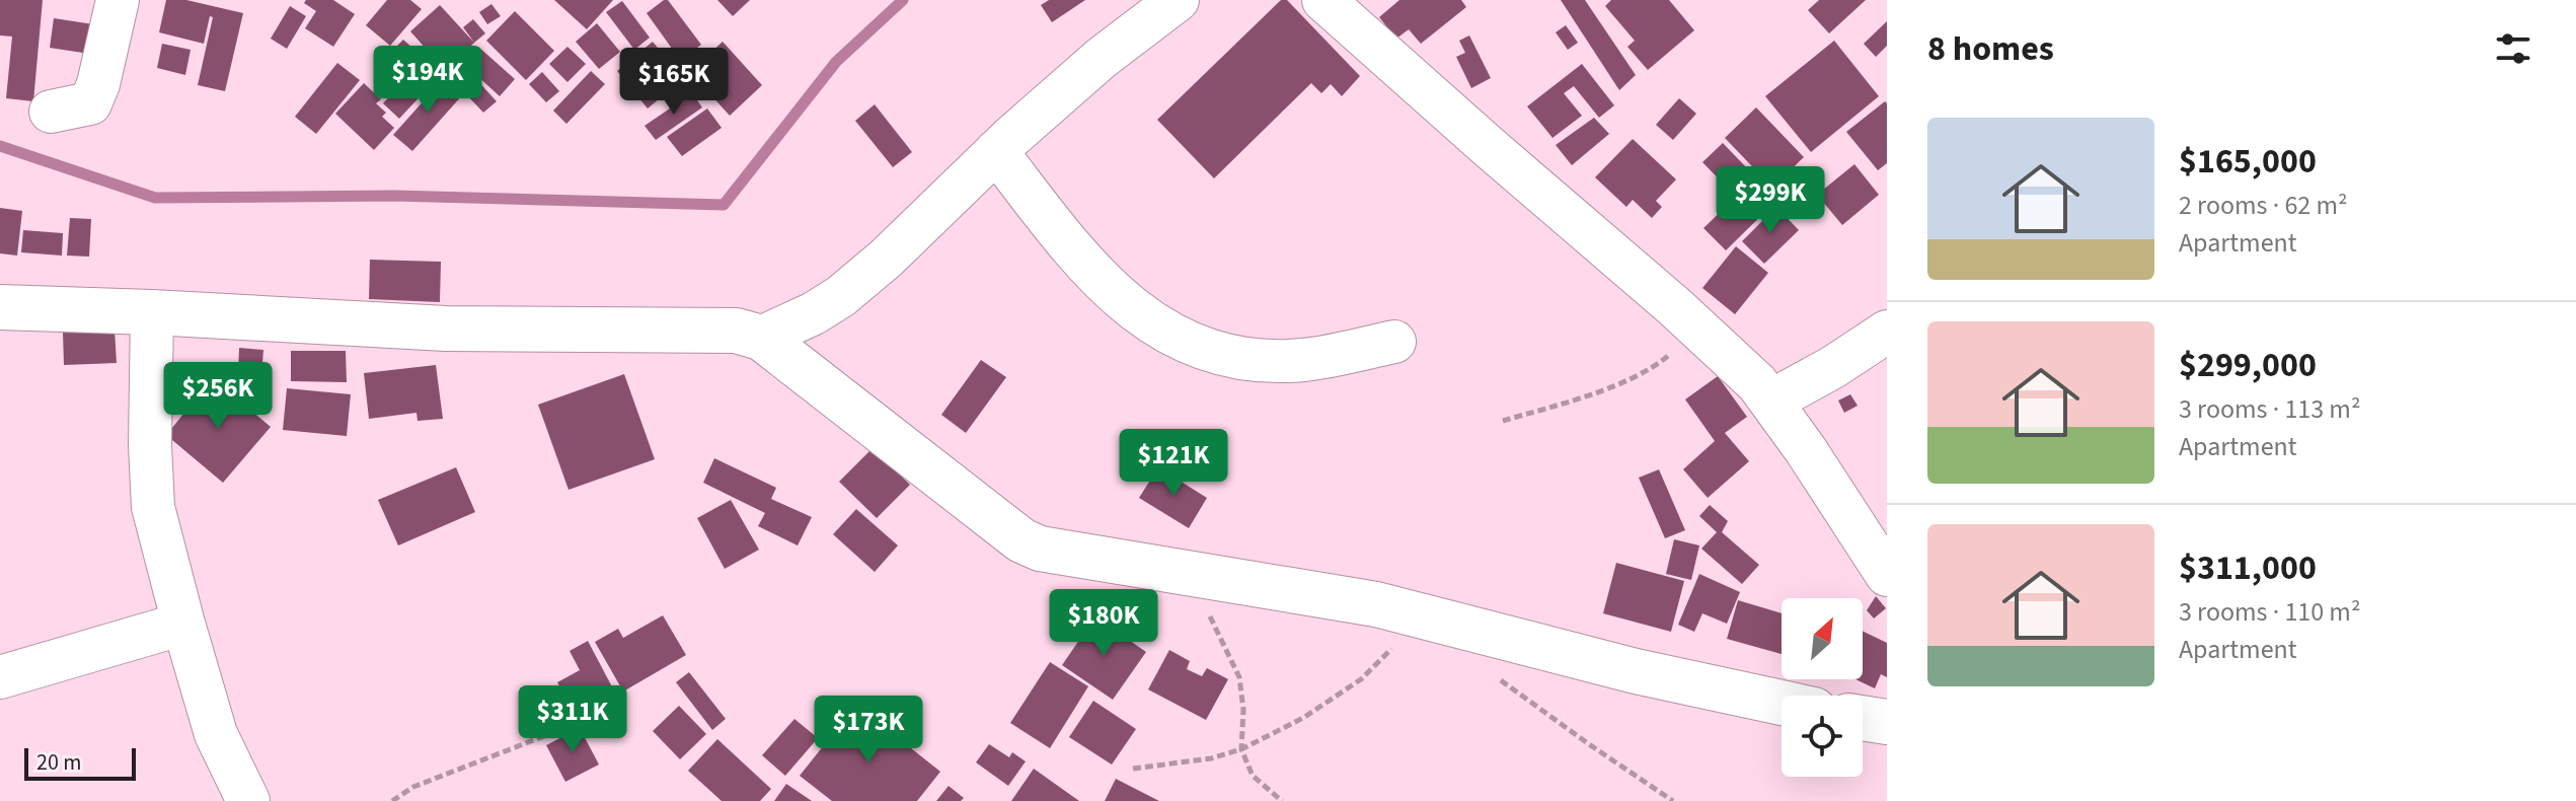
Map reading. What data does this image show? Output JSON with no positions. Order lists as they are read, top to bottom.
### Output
{
  "scale_bar": "20 m",
  "north": "top right",
  "page": {
    "heading": "8 homes",
    "price": [
      "$194K",
      "$165K",
      "$299K",
      "$256K",
      "$121K",
      "$180K",
      "$311K",
      "$173K"
    ],
    "list": [
      {
        "name": "$165,000",
        "note": "2 rooms · 62 m² · Apartment"
      },
      {
        "name": "$299,000",
        "note": "3 rooms · 113 m² · Apartment"
      },
      {
        "name": "$311,000",
        "note": "3 rooms · 110 m² · Apartment"
      }
    ],
    "scale": "20 m"
  }
}
